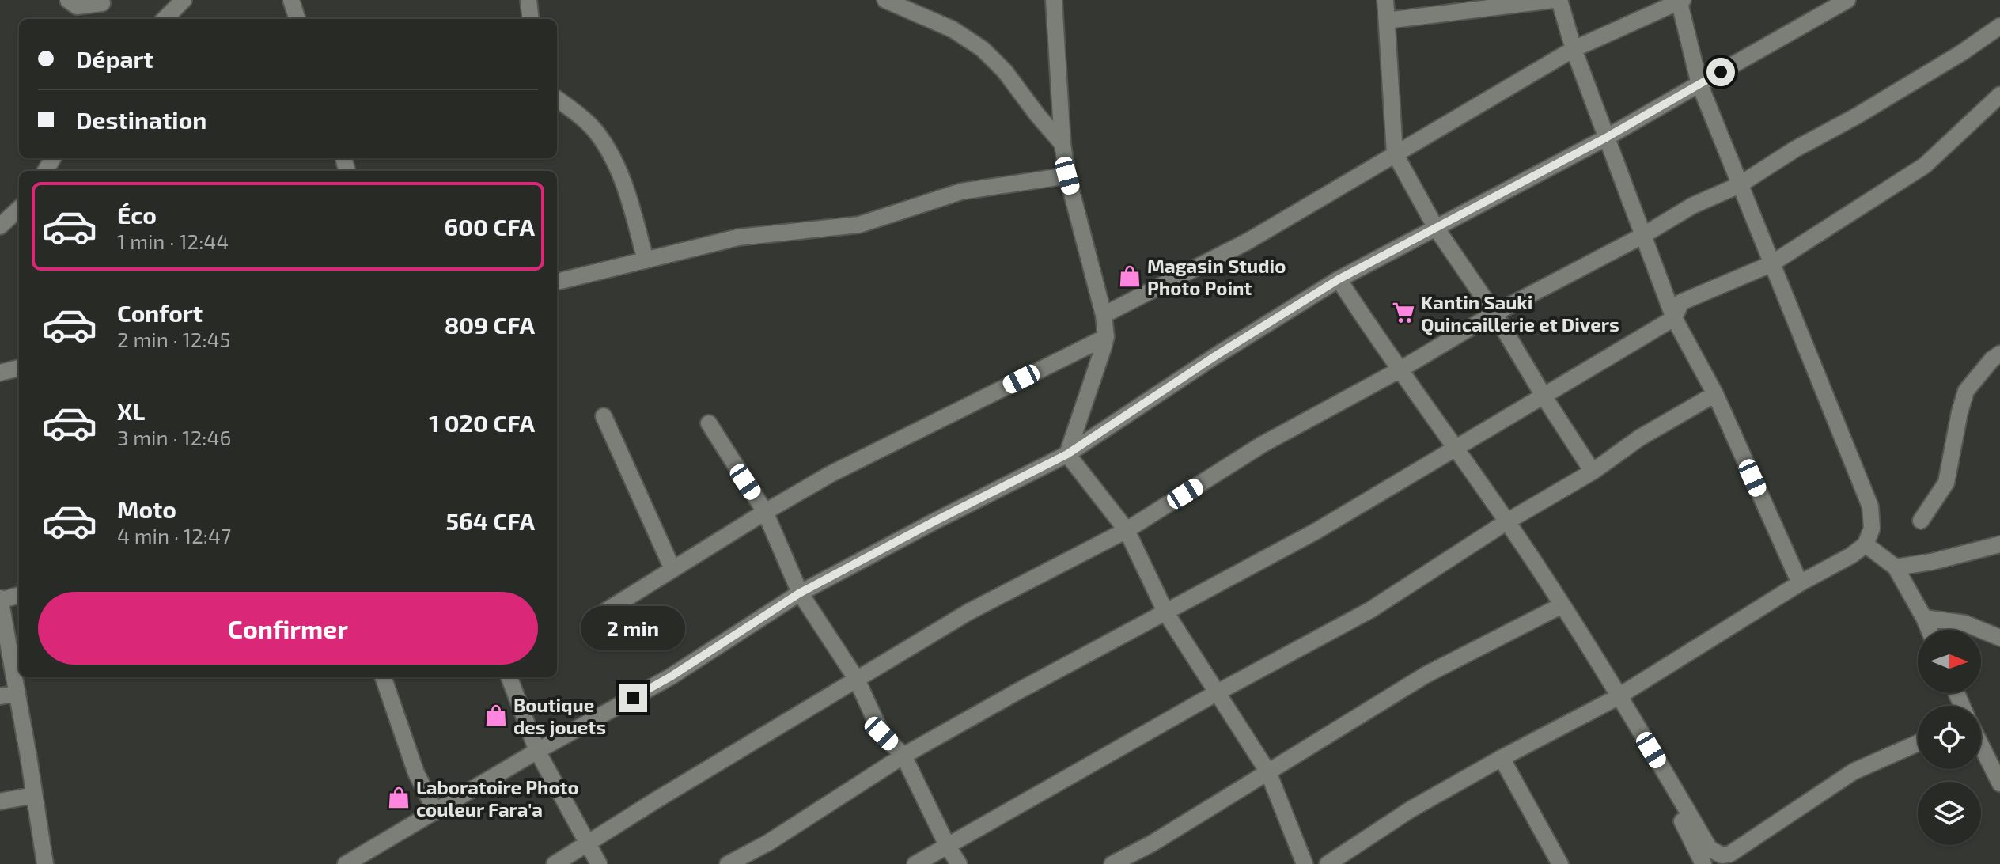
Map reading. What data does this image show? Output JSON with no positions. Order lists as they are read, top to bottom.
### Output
{
  "places": {
    "shop": ["Magasin Studio Photo Point", "Boutique des jouets", "Laboratoire Photo couleur Fara'a"],
    "supermarket": ["Kantin Sauki Quincaillerie et Divers"]
  },
  "north": "right",
  "page": {
    "banner": ["Départ", "Destination"],
    "list": [
      {
        "name": "Éco",
        "note": "1 min · 12:44",
        "value": "600 CFA"
      },
      {
        "name": "Confort",
        "note": "2 min · 12:45",
        "value": "809 CFA"
      },
      {
        "name": "XL",
        "note": "3 min · 12:46",
        "value": "1 020 CFA"
      },
      {
        "name": "Moto",
        "note": "4 min · 12:47",
        "value": "564 CFA"
      }
    ],
    "buttons": "Confirmer",
    "bubble": "2 min"
  }
}
